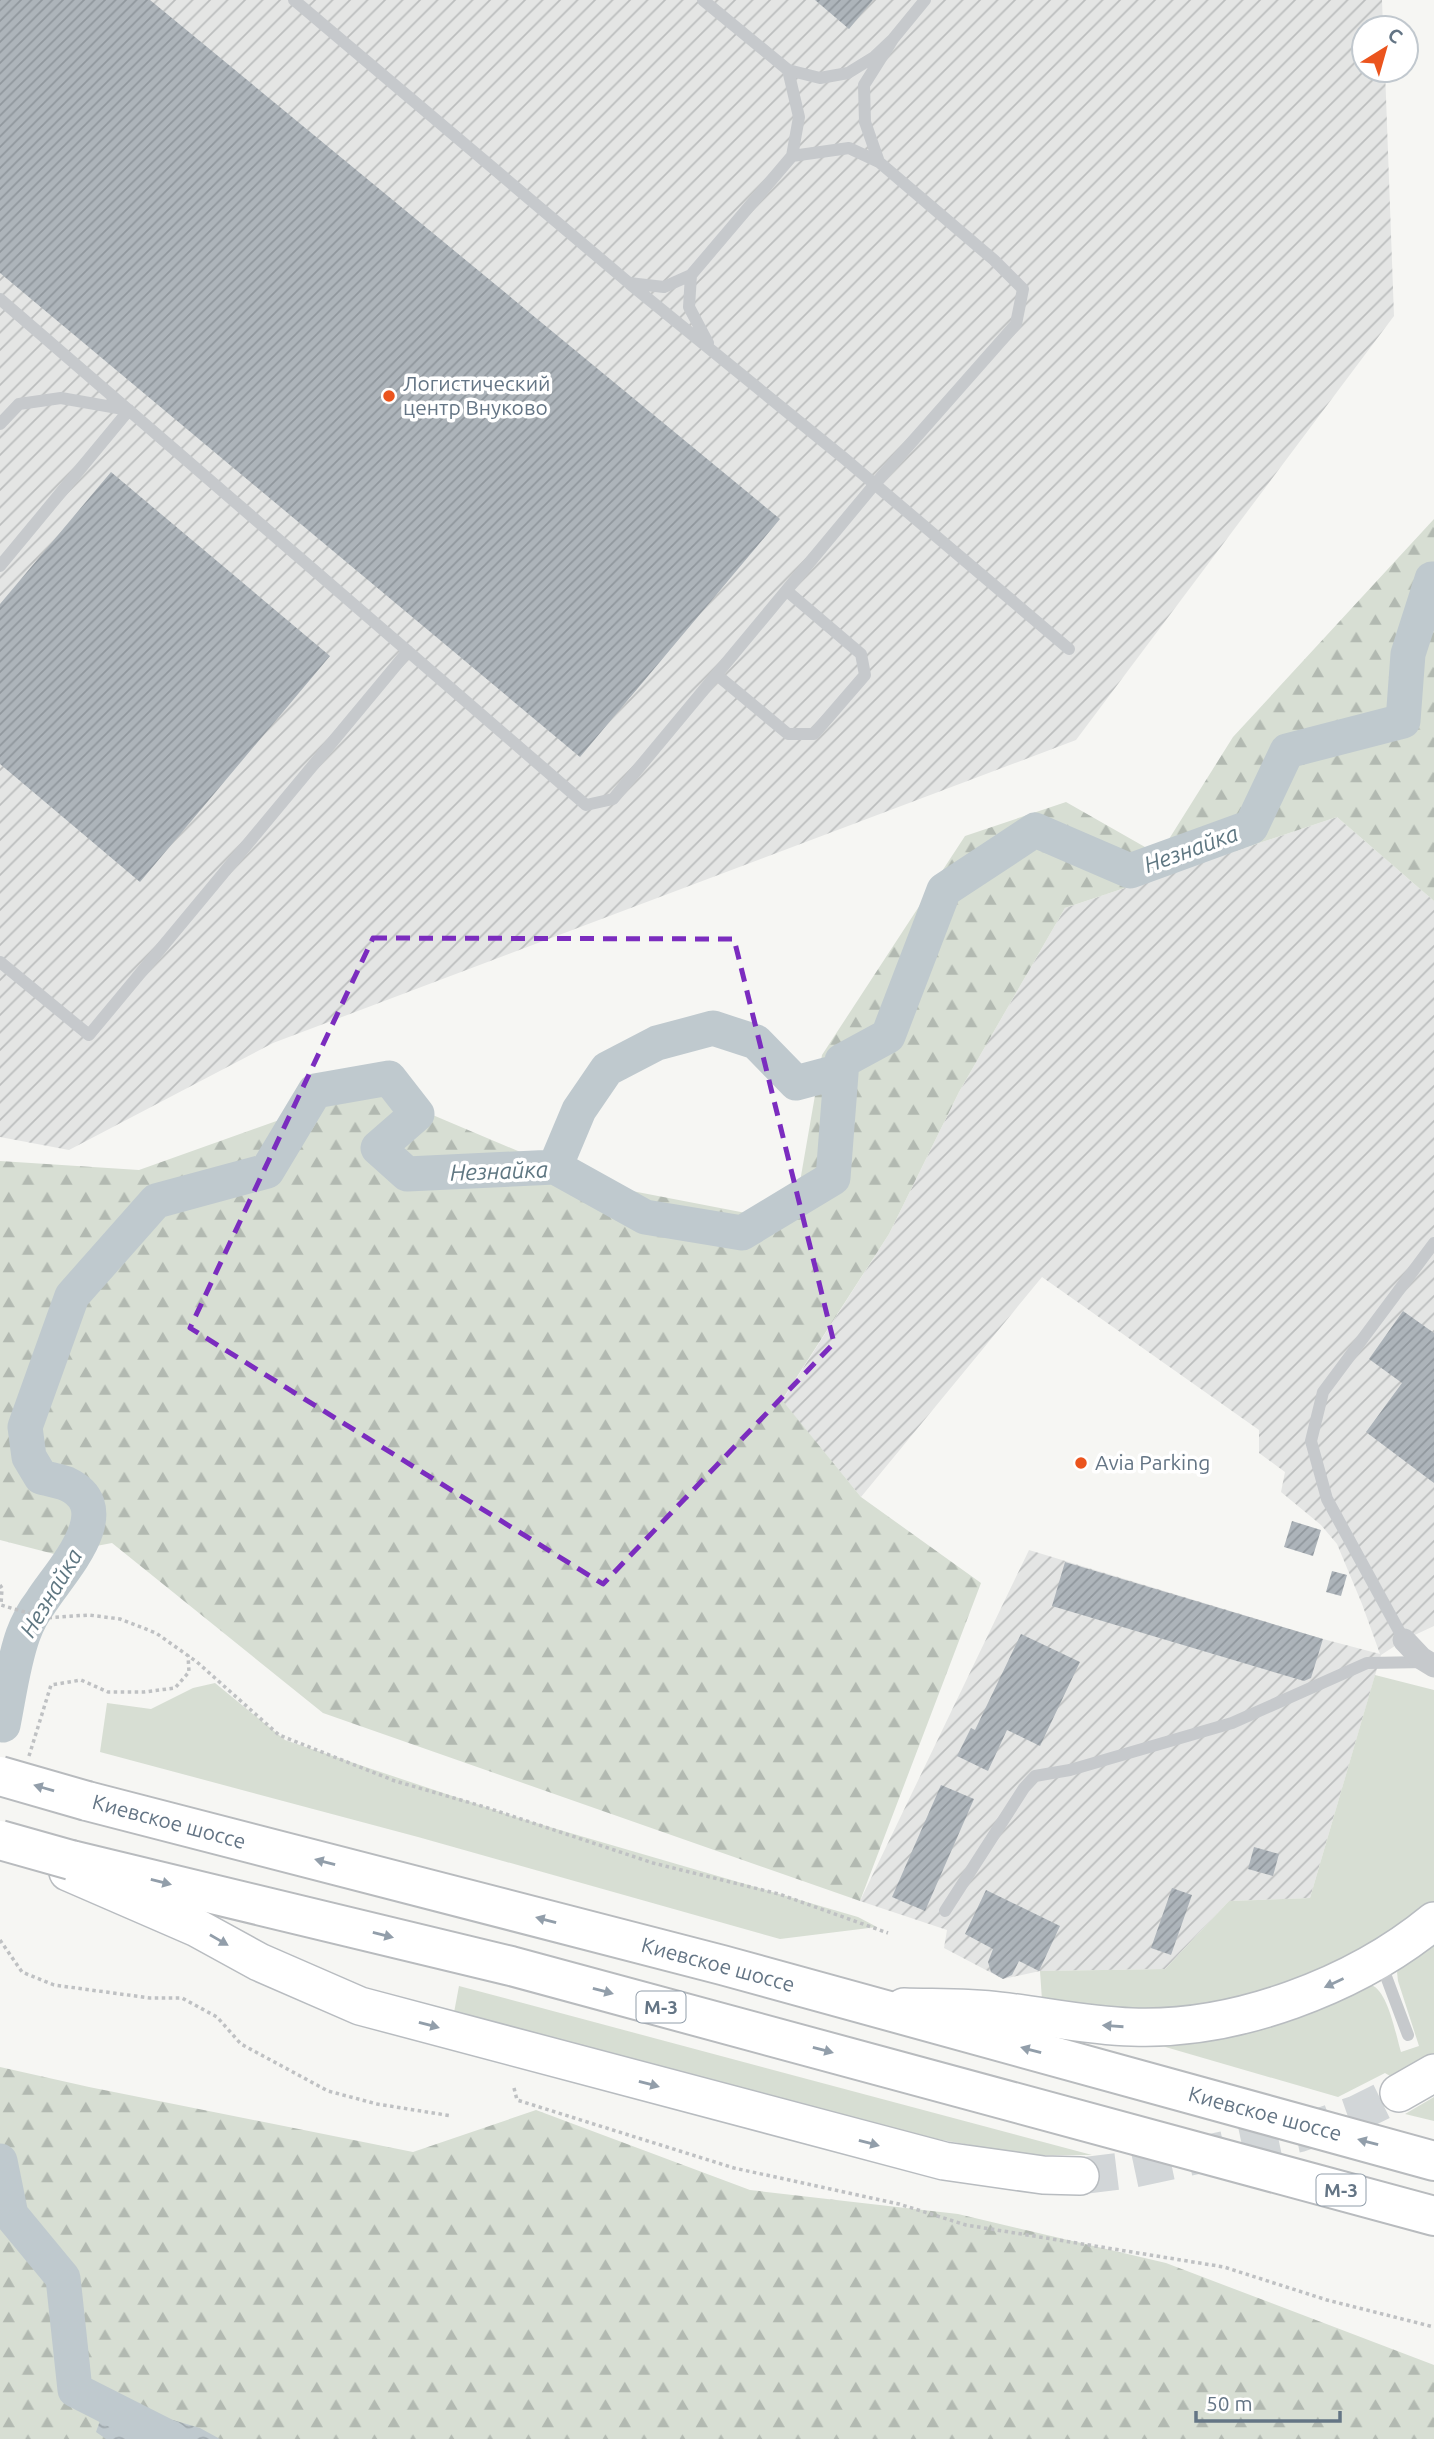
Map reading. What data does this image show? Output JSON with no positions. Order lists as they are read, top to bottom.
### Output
{
  "streets": {
    "highway": ["Киевское шоссе", "М-3"]
  },
  "water": ["Незнайка"],
  "places": ["Логистический центр Внуково", "Avia Parking"],
  "scale_bar": "50 m",
  "north": "top right"
}
